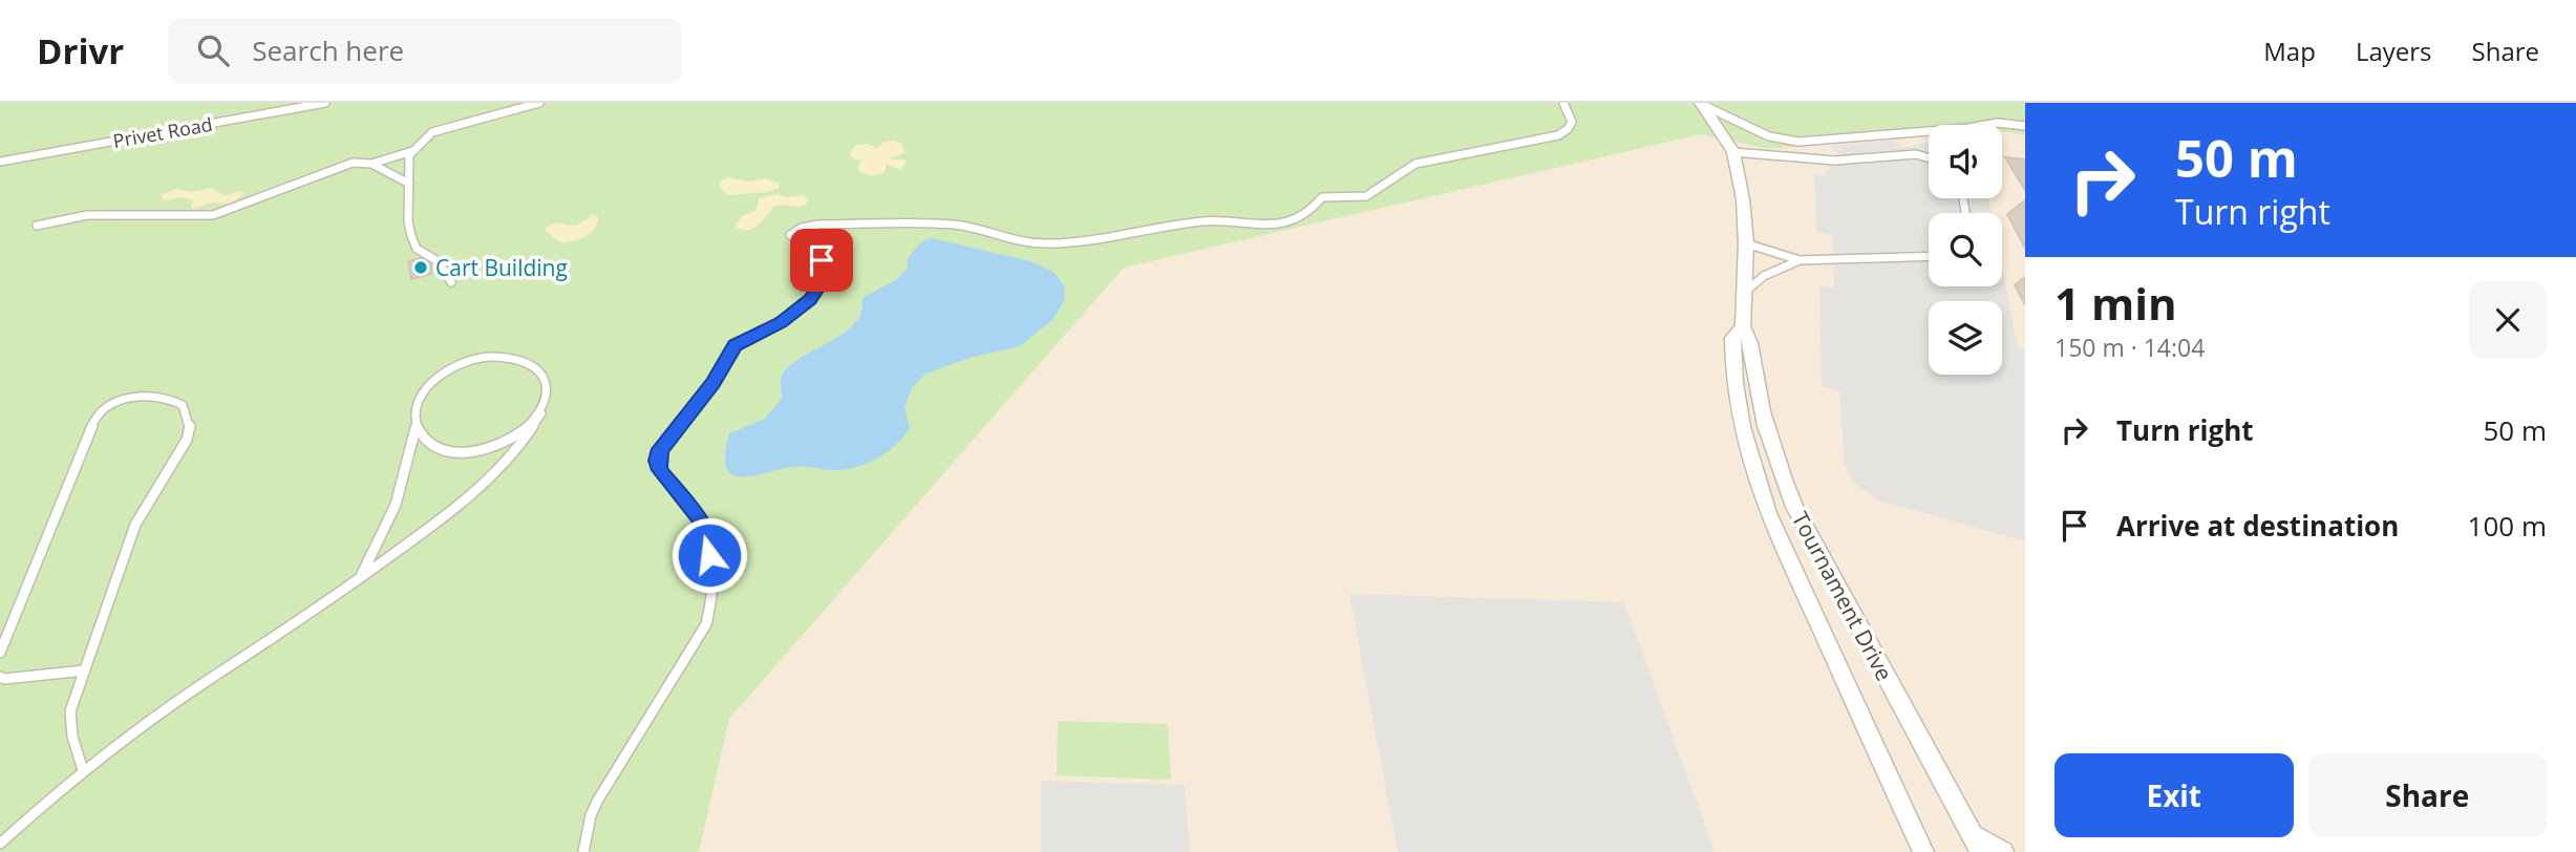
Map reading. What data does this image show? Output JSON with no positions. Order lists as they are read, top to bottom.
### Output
{
  "streets": {
    "street": ["Tournament Drive"],
    "lane": ["Privet Road"]
  },
  "places": ["Cart Building"],
  "page": {
    "header": "Drivr",
    "search": "Search here",
    "nav": ["Map", "Layers", "Share"],
    "turn": ["50 m", "Turn right"],
    "heading": ["1 min", "150 m · 14:04"],
    "list": [
      {
        "name": "Turn right",
        "value": "50 m"
      },
      {
        "name": "Arrive at destination",
        "value": "100 m"
      }
    ],
    "buttons": ["Exit", "Share"]
  }
}
